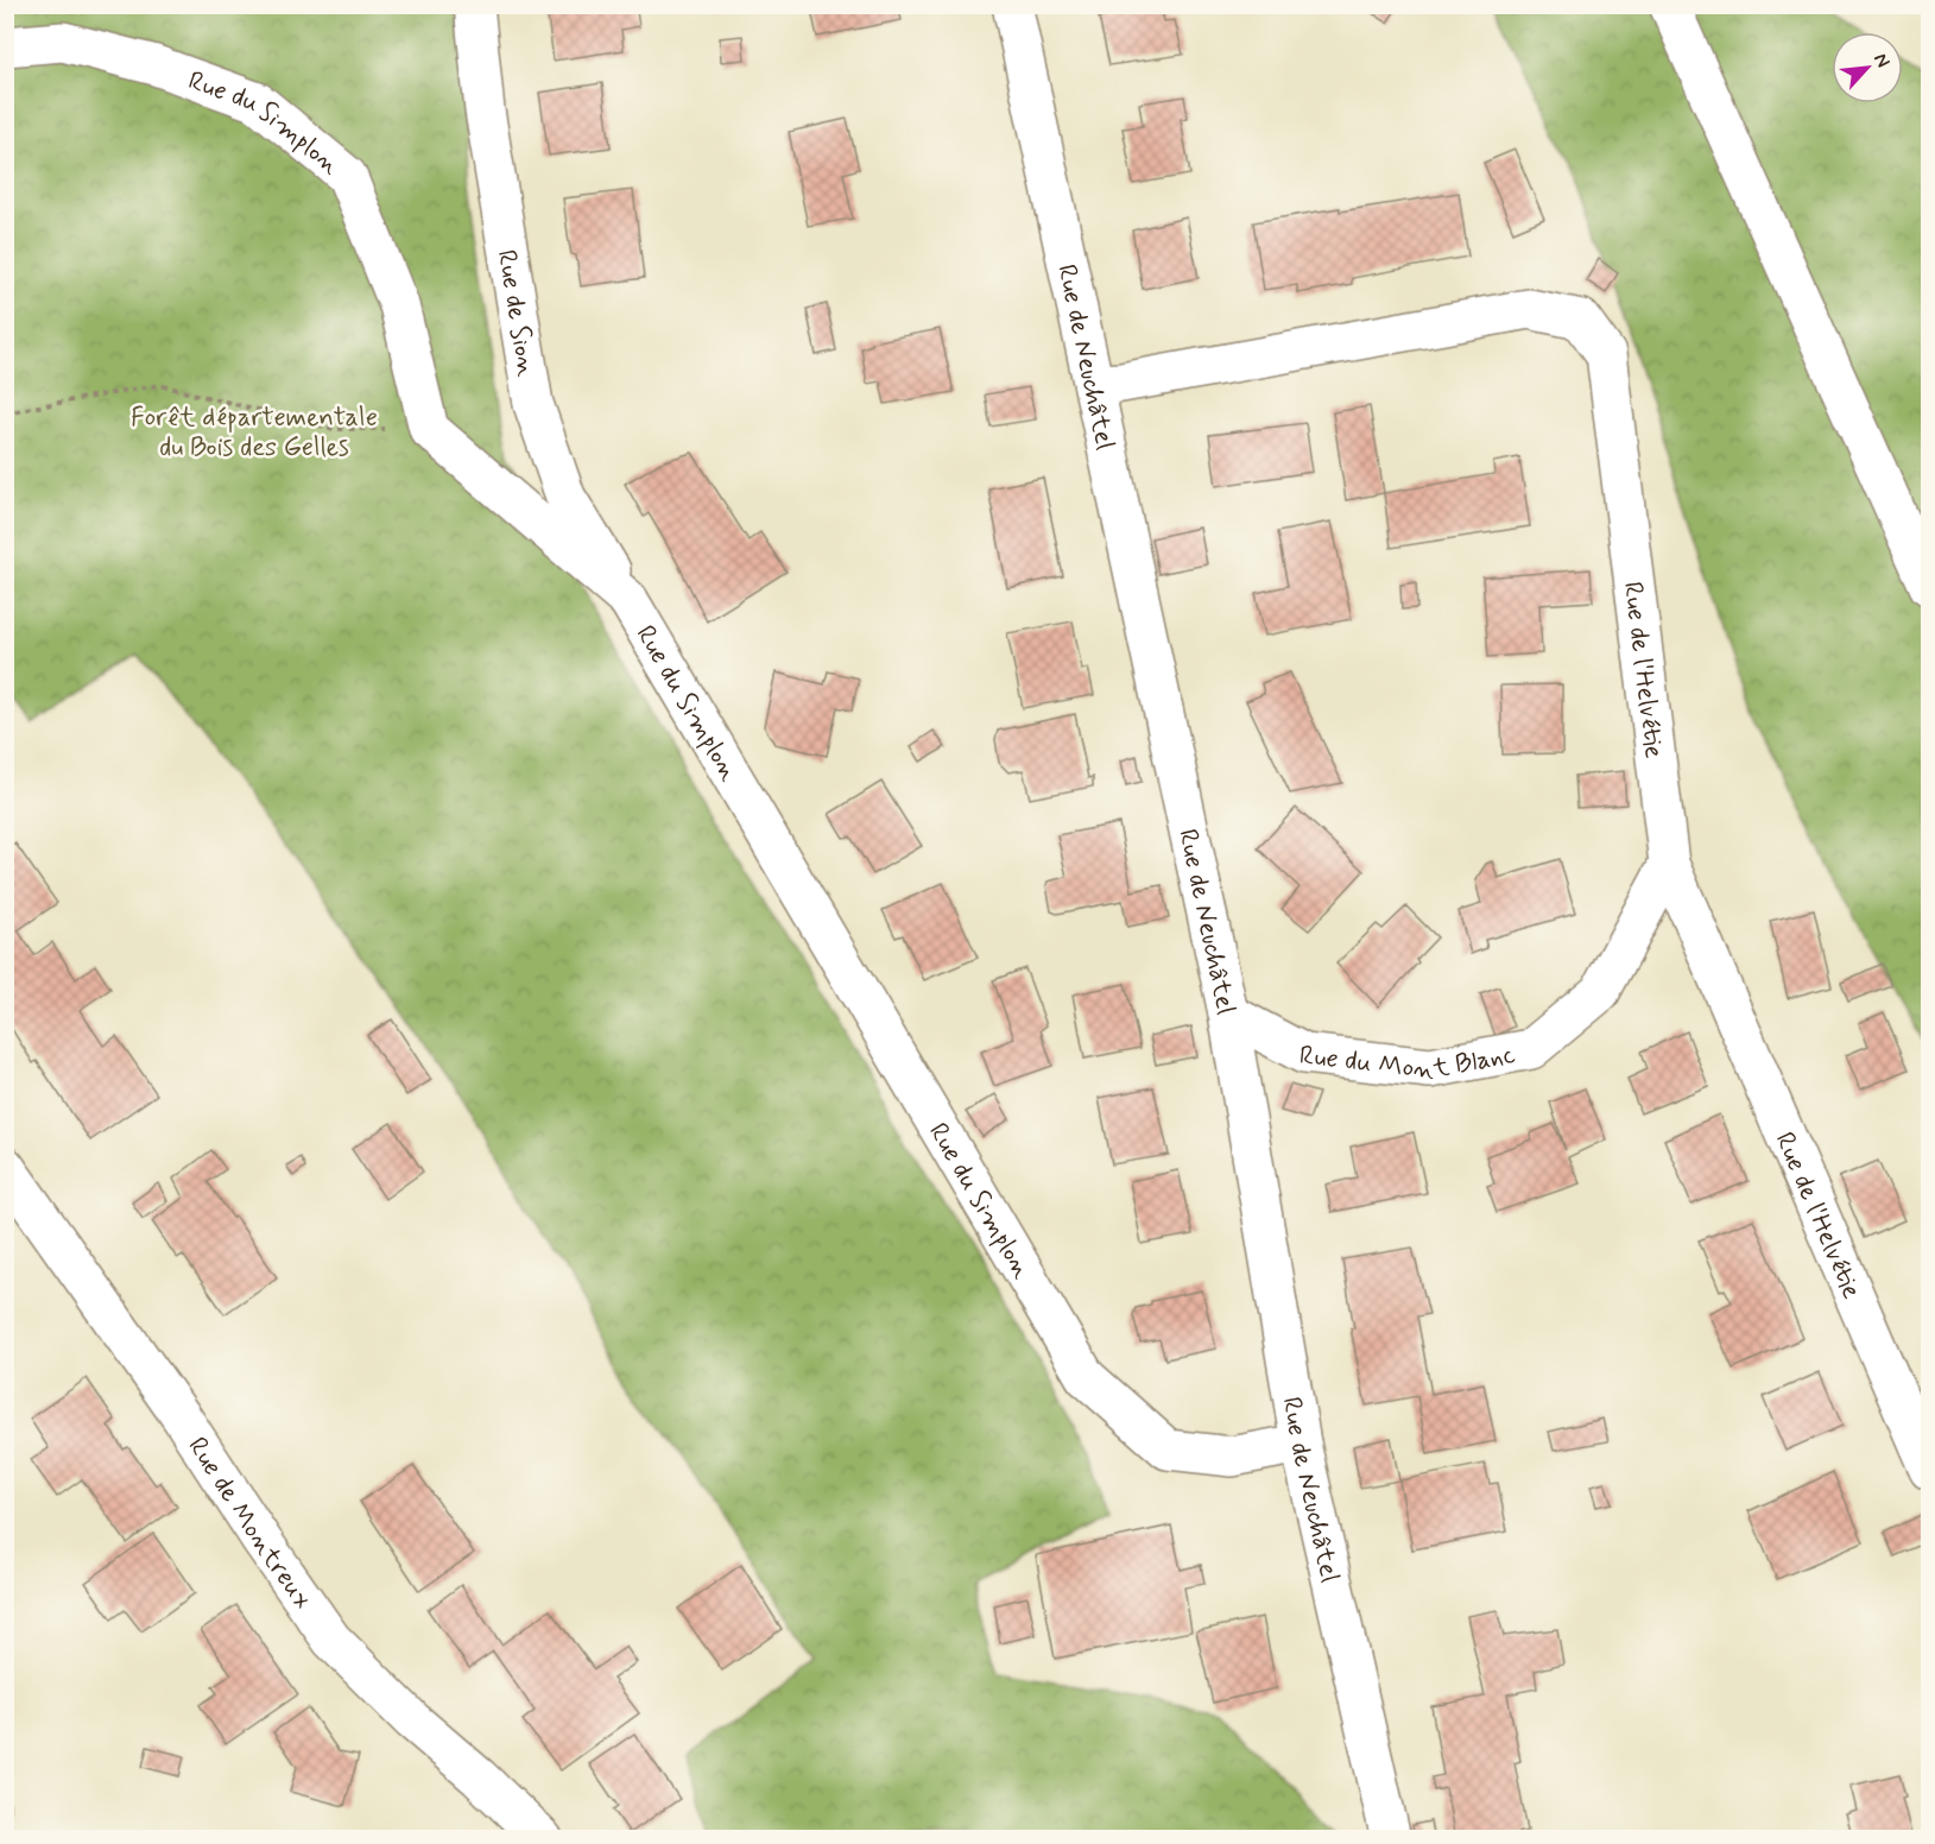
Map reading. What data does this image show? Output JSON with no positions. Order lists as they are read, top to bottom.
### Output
{
  "streets": {
    "street": [
      "Rue du Simplon",
      "Rue de Sion",
      "Rue de Neuchâtel",
      "Rue de l'Helvétie",
      "Rue du Mont Blanc",
      "Rue de Montreux"
    ]
  },
  "crossings": [
    ["Rue du Simplon", "Rue de Sion"],
    ["Rue du Simplon", "Rue de Neuchâtel"],
    ["Rue de Neuchâtel", "Rue de l'Helvétie"],
    ["Rue de Neuchâtel", "Rue du Mont Blanc"],
    ["Rue de l'Helvétie", "Rue du Mont Blanc"]
  ],
  "parks": ["Forêt départementale du Bois des Gelles"],
  "north": "top right"
}
